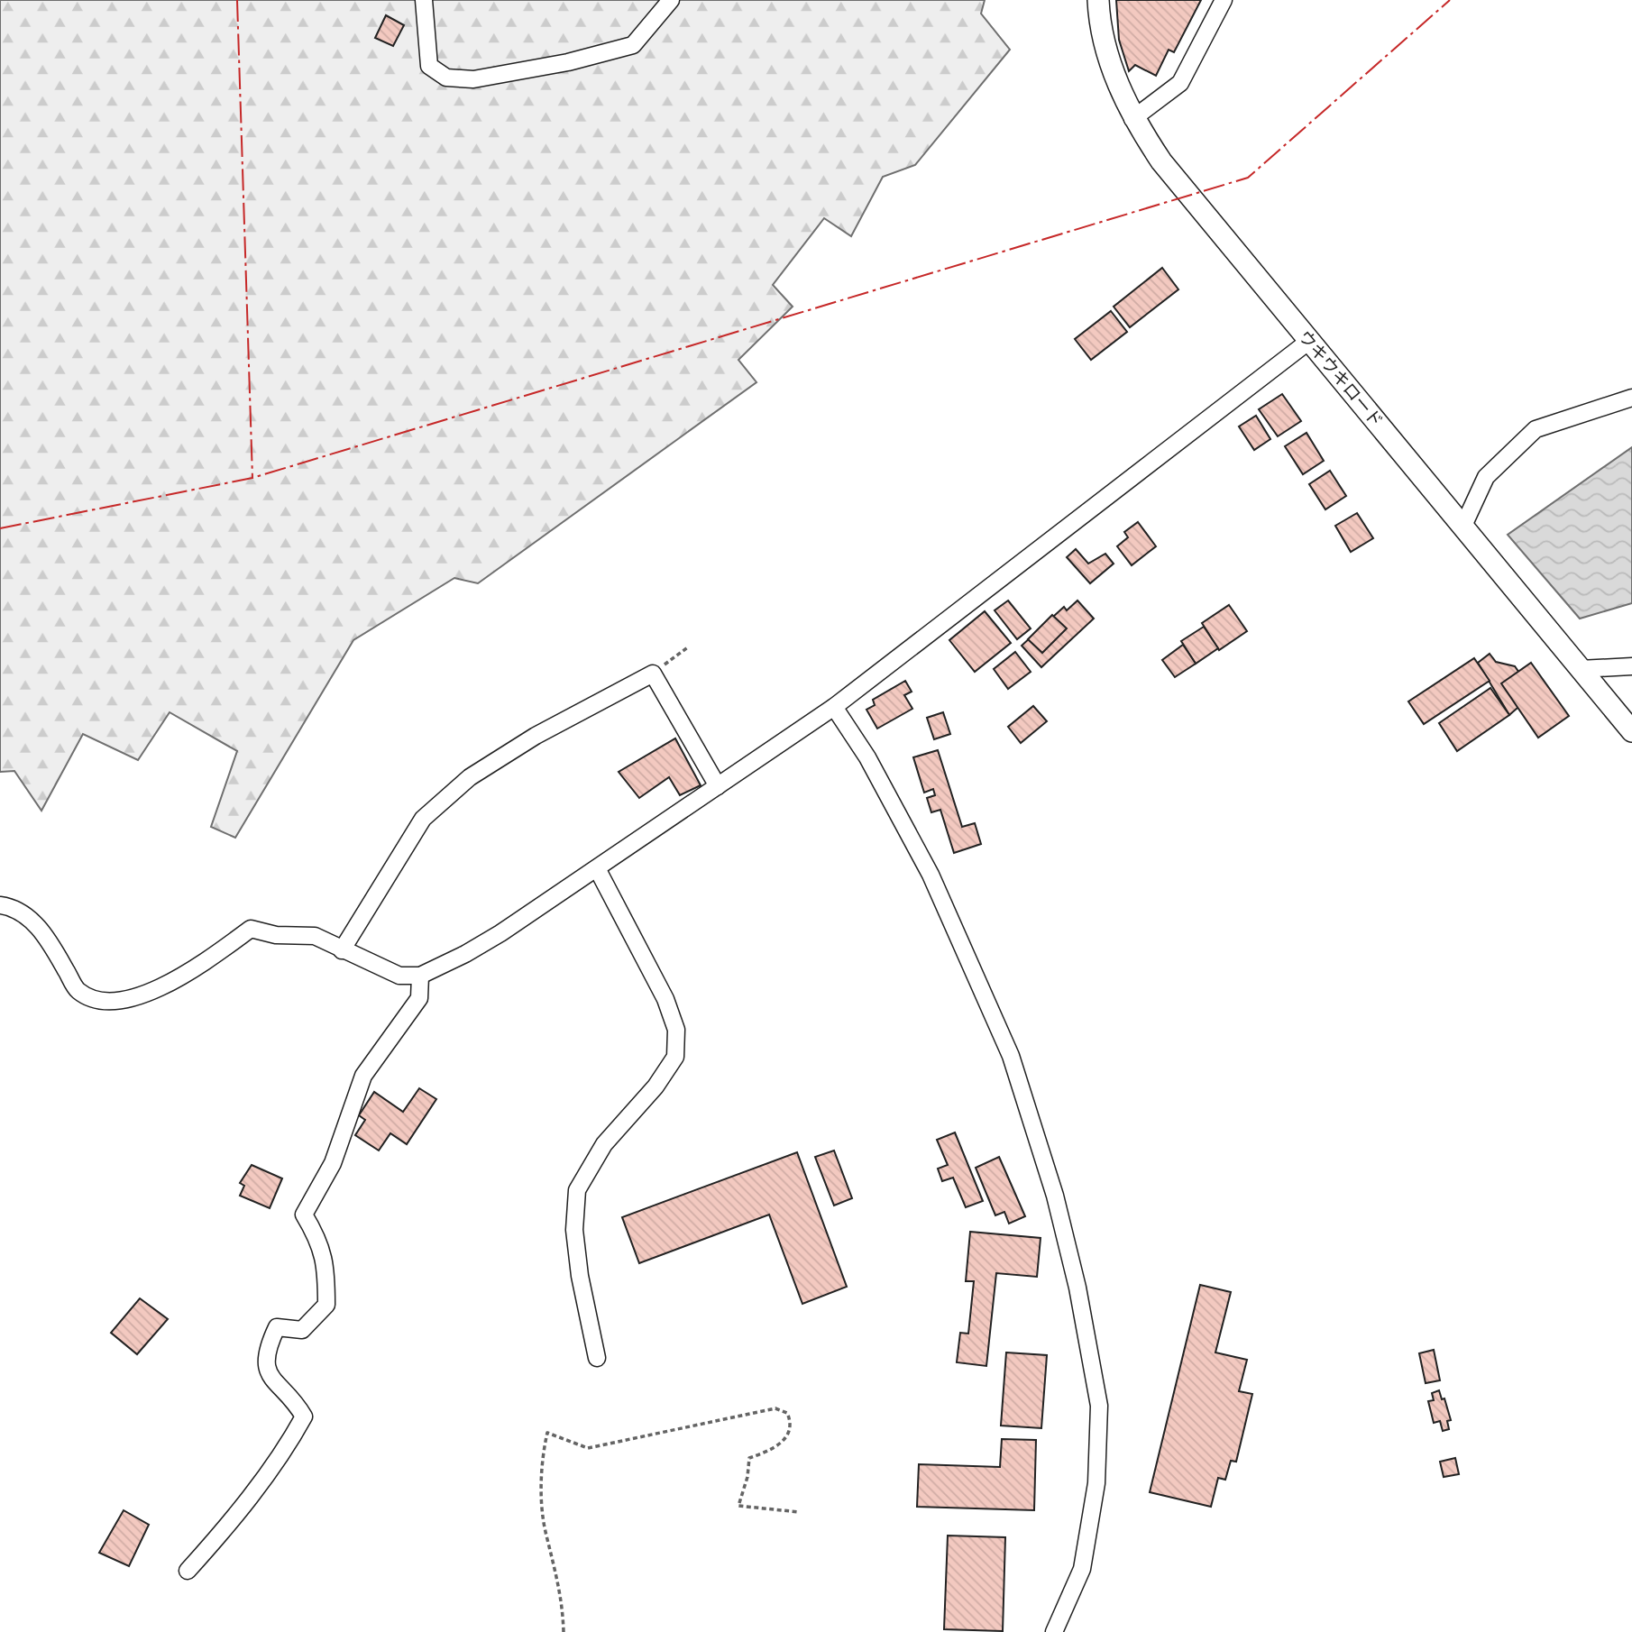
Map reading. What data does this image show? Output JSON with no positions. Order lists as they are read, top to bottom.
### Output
{
  "streets": {
    "street": ["ウキウキロード"]
  }
}
